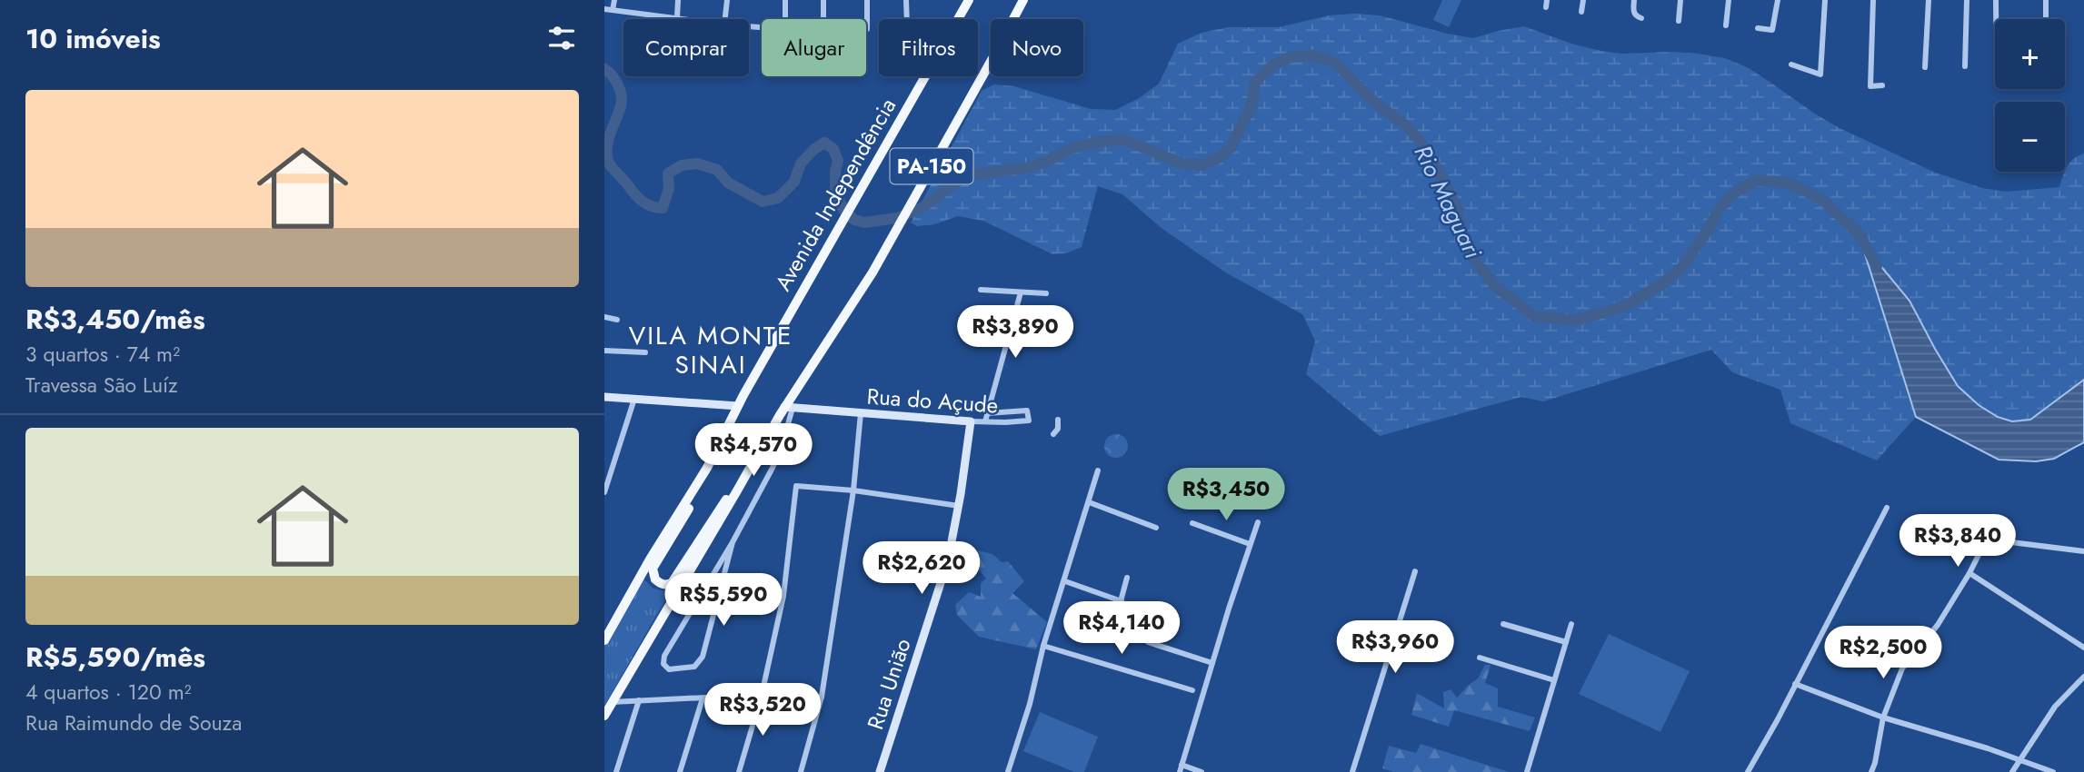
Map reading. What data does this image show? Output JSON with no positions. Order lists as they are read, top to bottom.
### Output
{
  "streets": {
    "main road": ["PA-150", "Avenida Independência"],
    "street": ["Rua do Açude", "Rua União"]
  },
  "crossings": [
    ["PA-150", "Rua do Açude"],
    ["Rua do Açude", "Rua União"]
  ],
  "districts": ["VILA MONTE SINAI"],
  "water": ["Rio Maguari"],
  "page": {
    "heading": "10 imóveis",
    "map_buttons": ["+", "−"],
    "chip": [
      "Comprar",
      "Alugar",
      "Filtros",
      "Novo"
    ],
    "list": [
      {
        "name": "R$3,450/mês",
        "note": "3 quartos · 74 m² · Travessa São Luíz"
      },
      {
        "name": "R$5,590/mês",
        "note": "4 quartos · 120 m² · Rua Raimundo de Souza"
      }
    ],
    "price": [
      "R$3,890",
      "R$4,570",
      "R$3,450",
      "R$3,840",
      "R$2,620",
      "R$5,590",
      "R$4,140",
      "R$3,960",
      "R$2,500",
      "R$3,520"
    ]
  }
}
